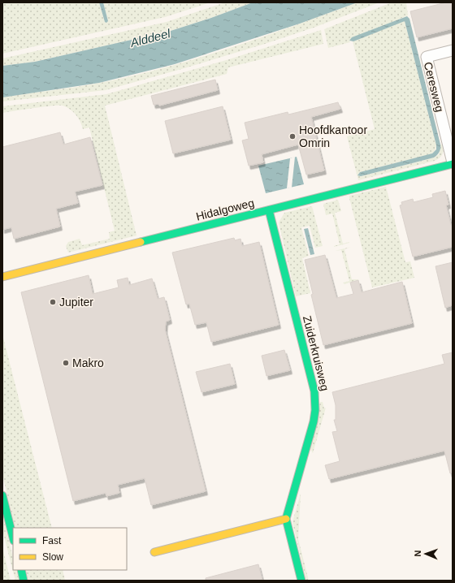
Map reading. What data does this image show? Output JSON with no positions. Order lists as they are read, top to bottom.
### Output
{
  "streets": {
    "street": ["Ceresweg", "Hidalgoweg", "Zuiderkruisweg"]
  },
  "crossings": [
    ["Ceresweg", "Hidalgoweg"],
    ["Hidalgoweg", "Zuiderkruisweg"]
  ],
  "water": ["Alddeel"],
  "places": ["Hoofdkantoor Omrin", "Jupiter", "Makro"],
  "legend": ["Fast", "Slow"],
  "north": "left"
}
